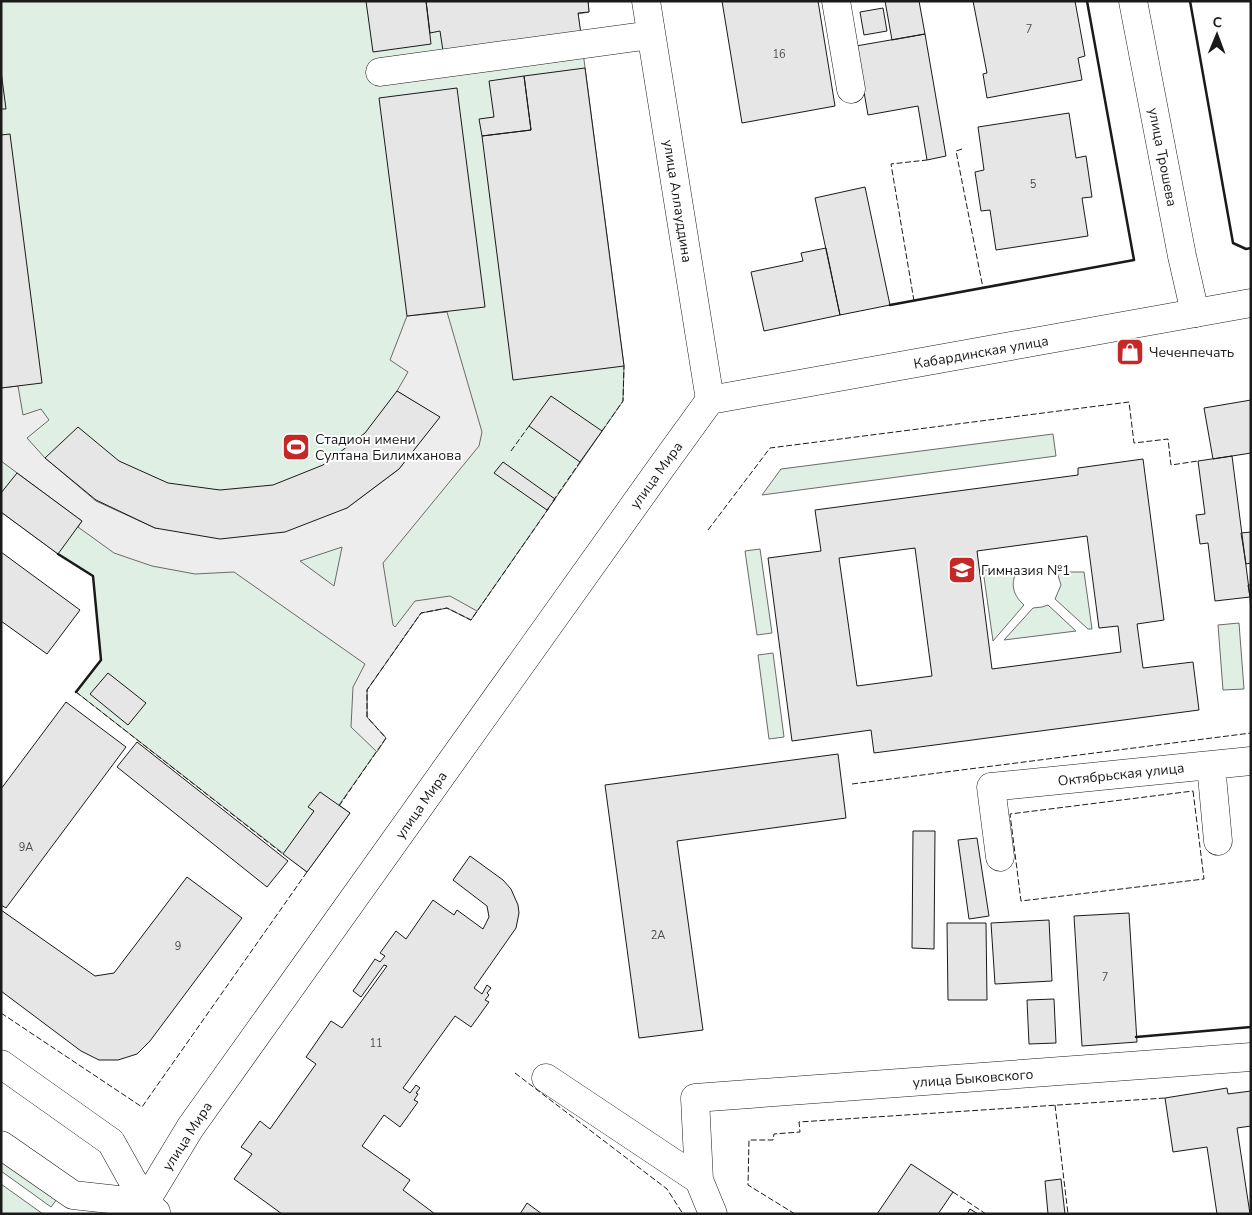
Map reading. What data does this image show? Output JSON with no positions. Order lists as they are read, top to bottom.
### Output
{
  "streets": {
    "main road": [
      "улица Трошева",
      "улица Аллауддина",
      "Кабардинская улица",
      "улица Мира",
      "Октябрьская улица",
      "улица Быковского"
    ]
  },
  "crossings": [
    ["улица Трошева", "Кабардинская улица"],
    ["улица Аллауддина", "Кабардинская улица"],
    ["улица Аллауддина", "улица Мира"],
    ["Кабардинская улица", "улица Мира"]
  ],
  "places": {
    "shop": ["Чеченпечать"],
    "sports": ["Стадион имени Султана Билимханова"],
    "school or university": ["Гимназия №1"]
  },
  "house_numbers": [
    "7",
    "16",
    "5",
    "9А",
    "2А",
    "9",
    "7",
    "11"
  ],
  "north": "top"
}
